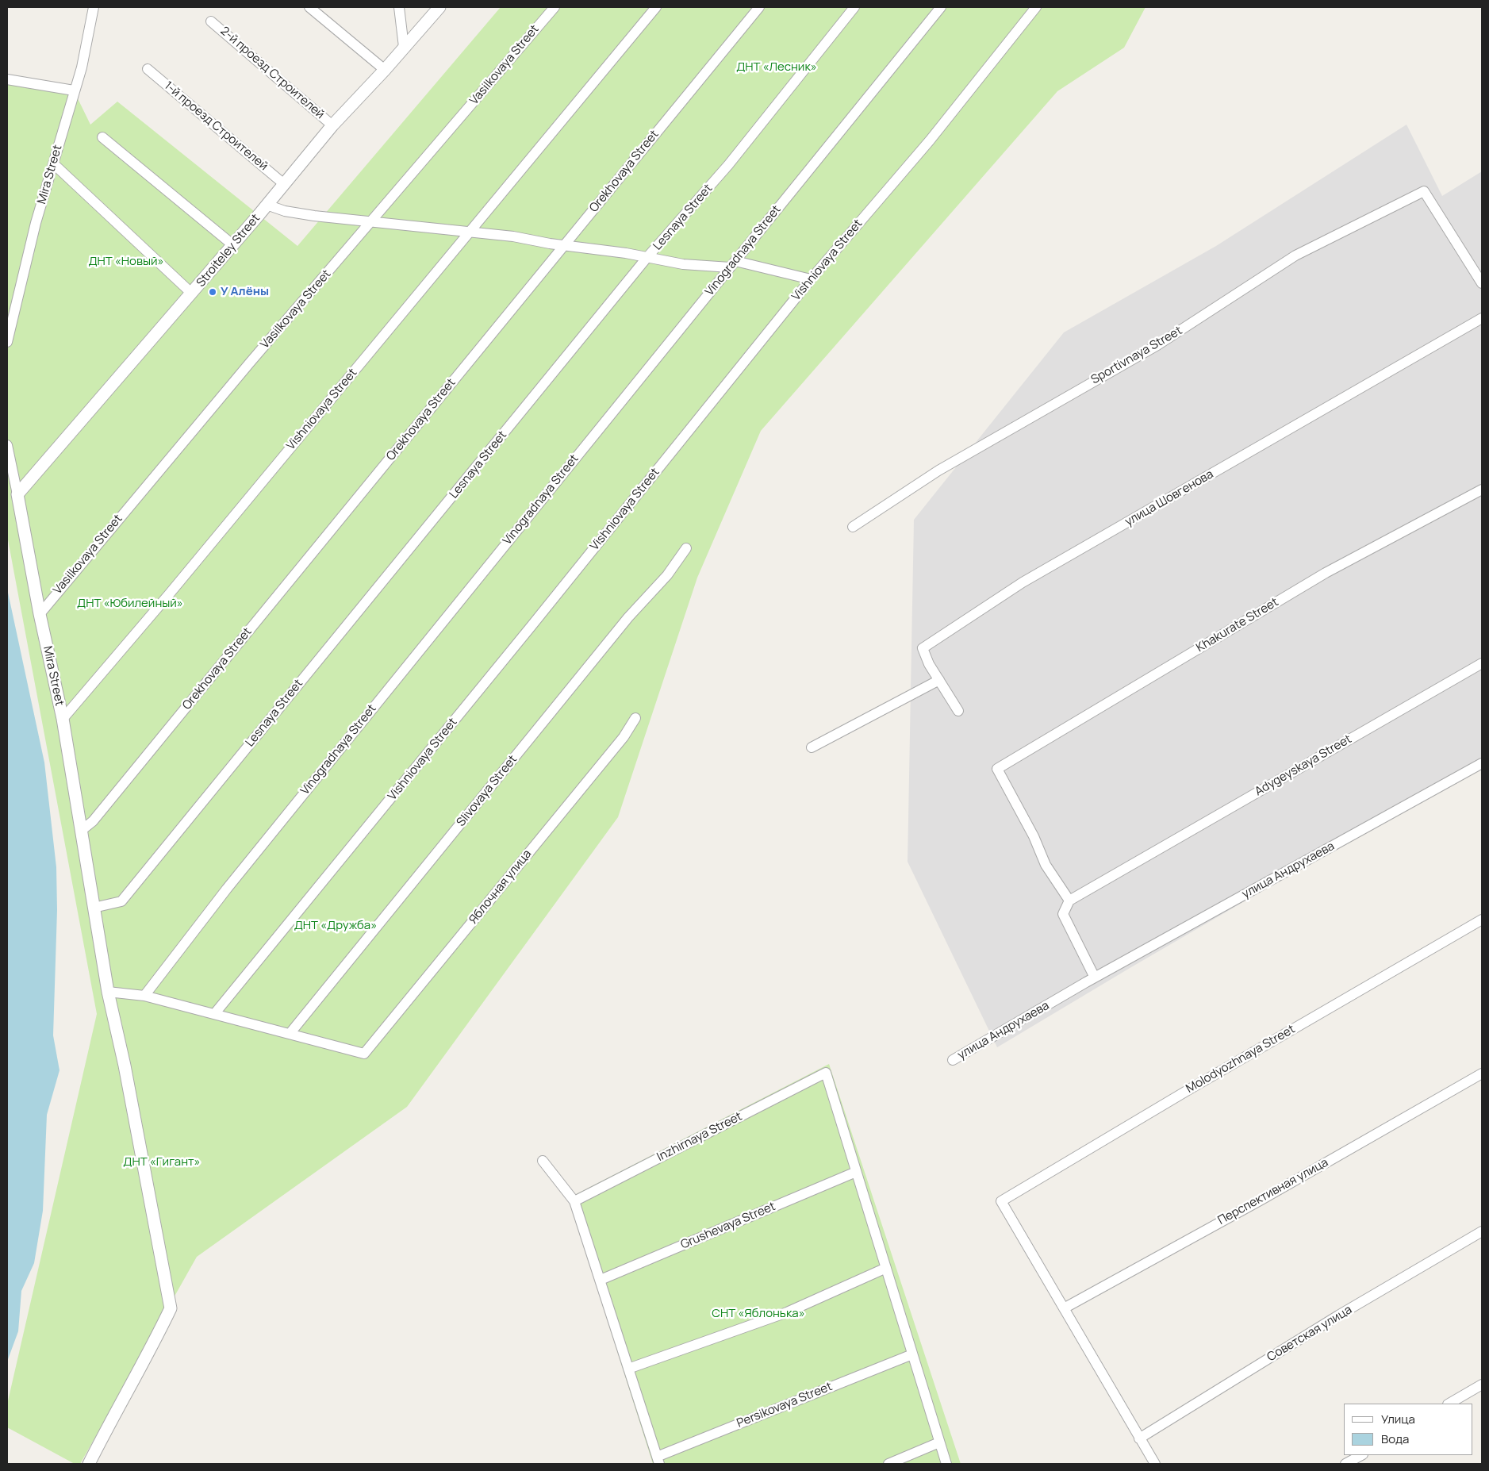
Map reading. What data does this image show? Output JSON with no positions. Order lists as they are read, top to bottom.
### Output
{
  "streets": {
    "street": [
      "Vasilkovaya Street",
      "2-й проезд Строителей",
      "1-й проезд Строителей",
      "Orekhovaya Street",
      "Mira Street",
      "Lesnaya Street",
      "Stroiteley Street",
      "Vinogradnaya Street",
      "Vishniovaya Street",
      "Sportivnaya Street",
      "улица Шовгенова",
      "Khakurate Street",
      "Adygeyskaya Street",
      "Slivovaya Street",
      "улица Андрухаева",
      "Яблочная улица",
      "Molodyozhnaya Street",
      "Inzhirnaya Street",
      "Перспективная улица",
      "Grushevaya Street",
      "Советская улица",
      "Persikovaya Street"
    ]
  },
  "crossings": [
    ["Vasilkovaya Street", "Mira Street"],
    ["2-й проезд Строителей", "Stroiteley Street"],
    ["1-й проезд Строителей", "Stroiteley Street"],
    ["Orekhovaya Street", "Mira Street"],
    ["Mira Street", "Lesnaya Street"],
    ["Mira Street", "Stroiteley Street"],
    ["Mira Street", "Vishniovaya Street"],
    ["Khakurate Street", "Adygeyskaya Street"],
    ["Slivovaya Street", "Яблочная улица"],
    ["Molodyozhnaya Street", "Перспективная улица"],
    ["Inzhirnaya Street", "Grushevaya Street"]
  ],
  "parks": [
    "ДНТ «Лесник»",
    "ДНТ «Новый»",
    "ДНТ «Юбилейный»",
    "ДНТ «Дружба»",
    "ДНТ «Гигант»",
    "СНТ «Яблонька»"
  ],
  "places": ["У Алёны"],
  "legend": ["Улица", "Вода"]
}
